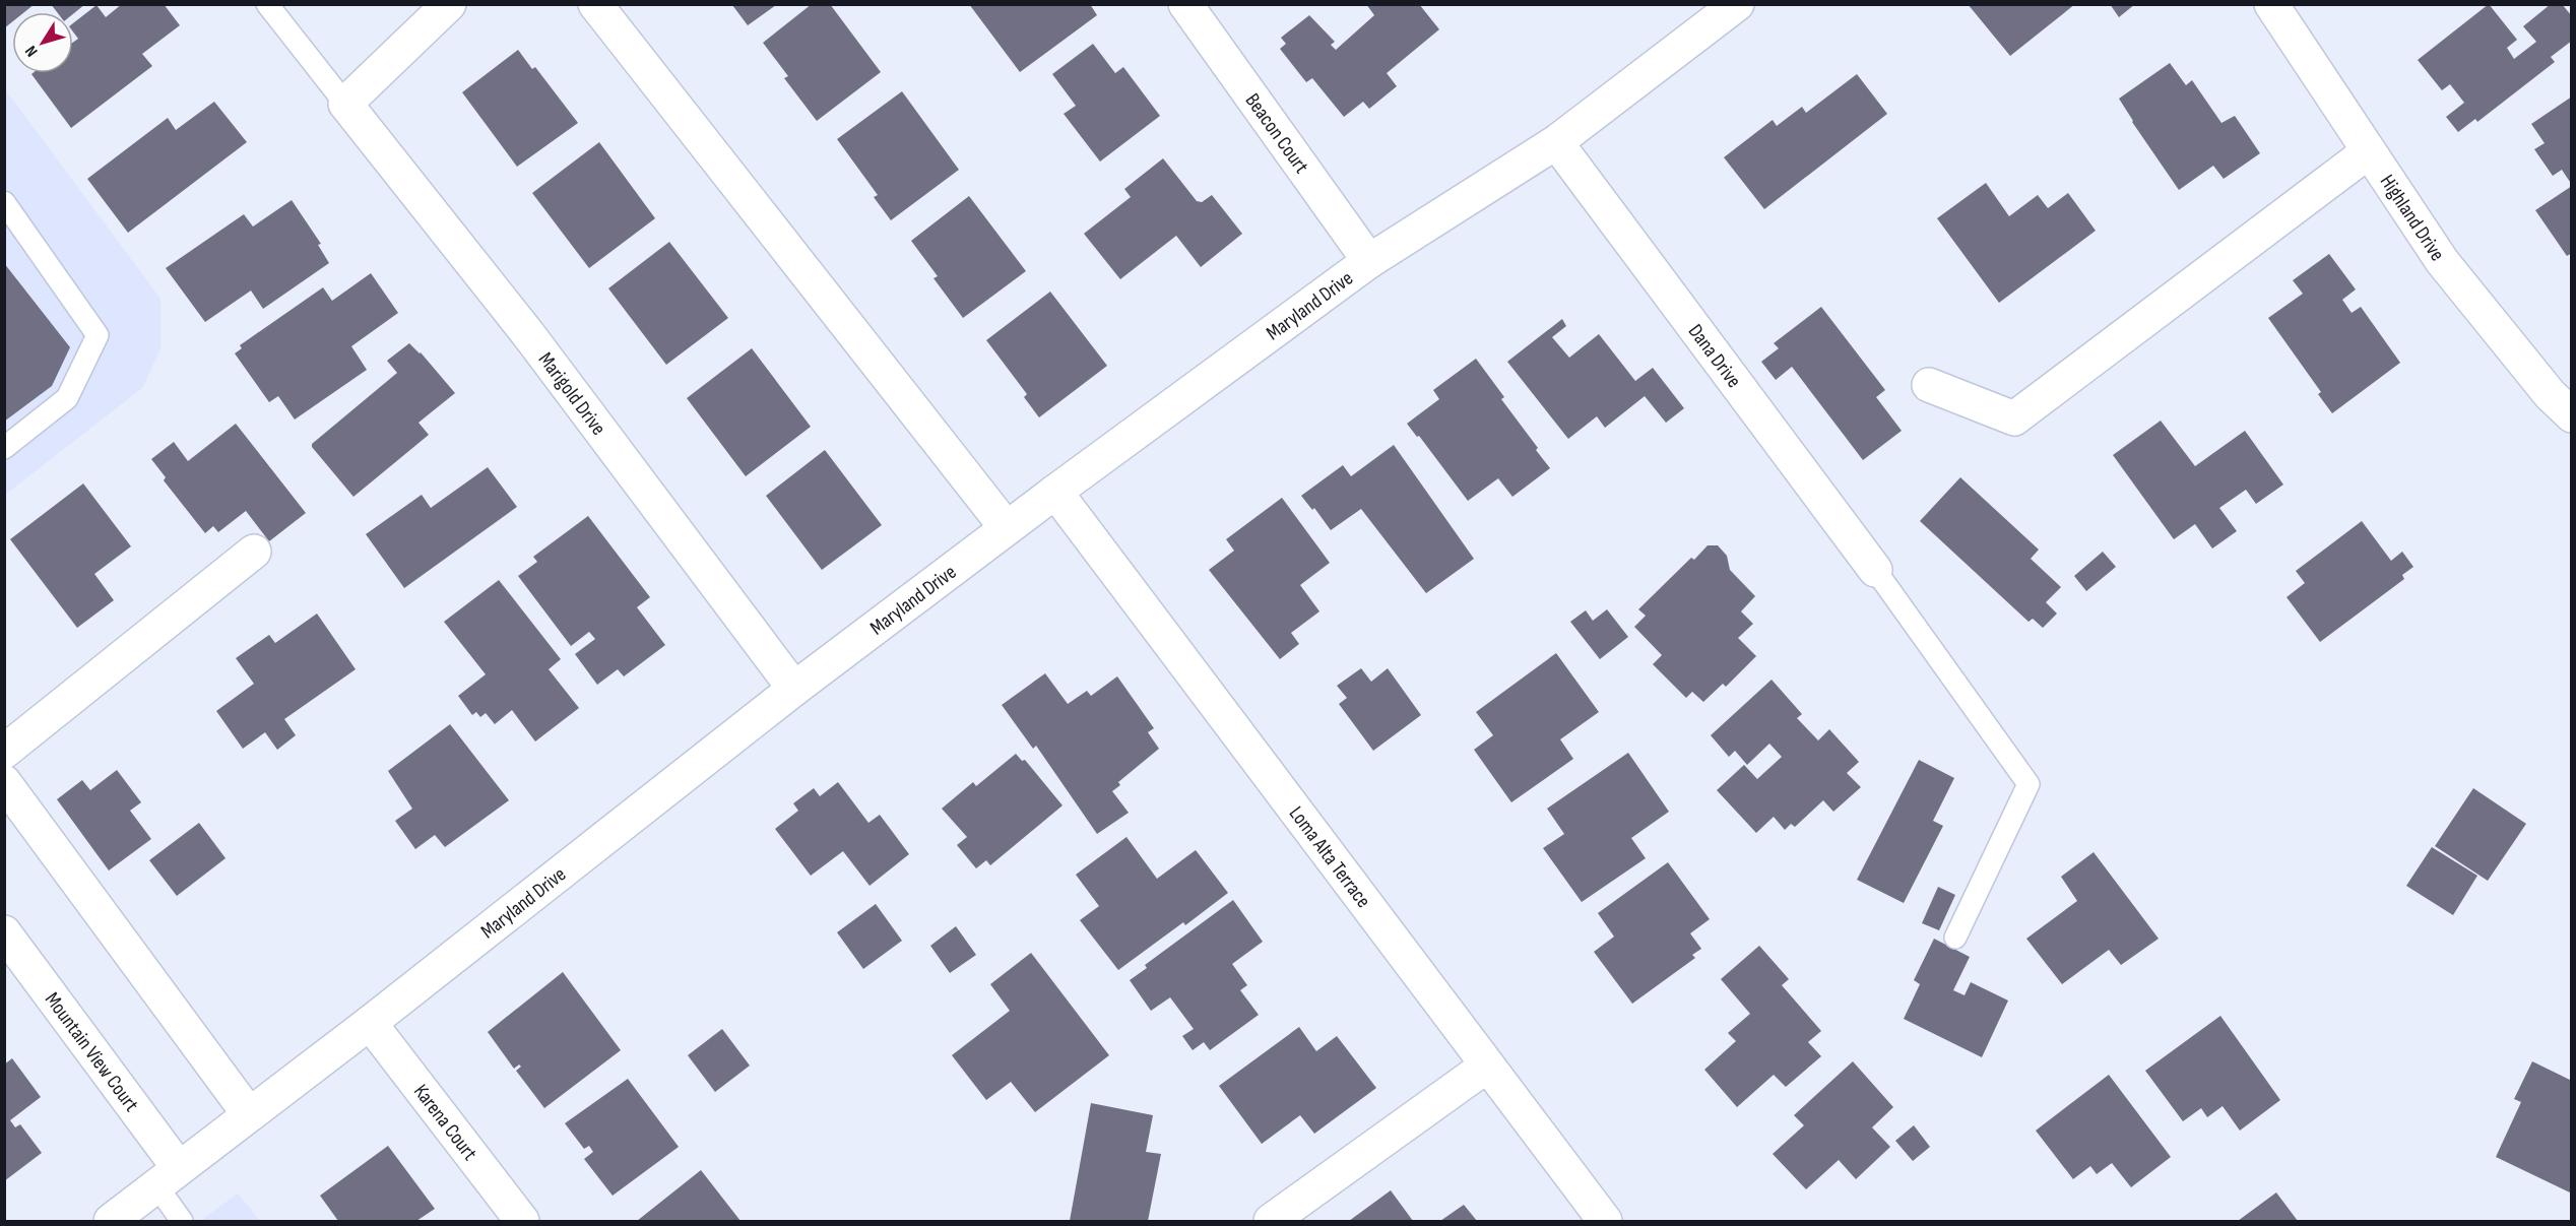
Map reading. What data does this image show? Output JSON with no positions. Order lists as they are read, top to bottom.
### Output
{
  "streets": {
    "street": [
      "Beacon Court",
      "Highland Drive",
      "Maryland Drive",
      "Dana Drive",
      "Marigold Drive",
      "Loma Alta Terrace",
      "Mountain View Court",
      "Karena Court"
    ]
  },
  "crossings": [
    ["Beacon Court", "Maryland Drive"],
    ["Maryland Drive", "Dana Drive"],
    ["Maryland Drive", "Marigold Drive"],
    ["Maryland Drive", "Loma Alta Terrace"],
    ["Maryland Drive", "Mountain View Court"],
    ["Maryland Drive", "Karena Court"]
  ],
  "north": "bottom left"
}
